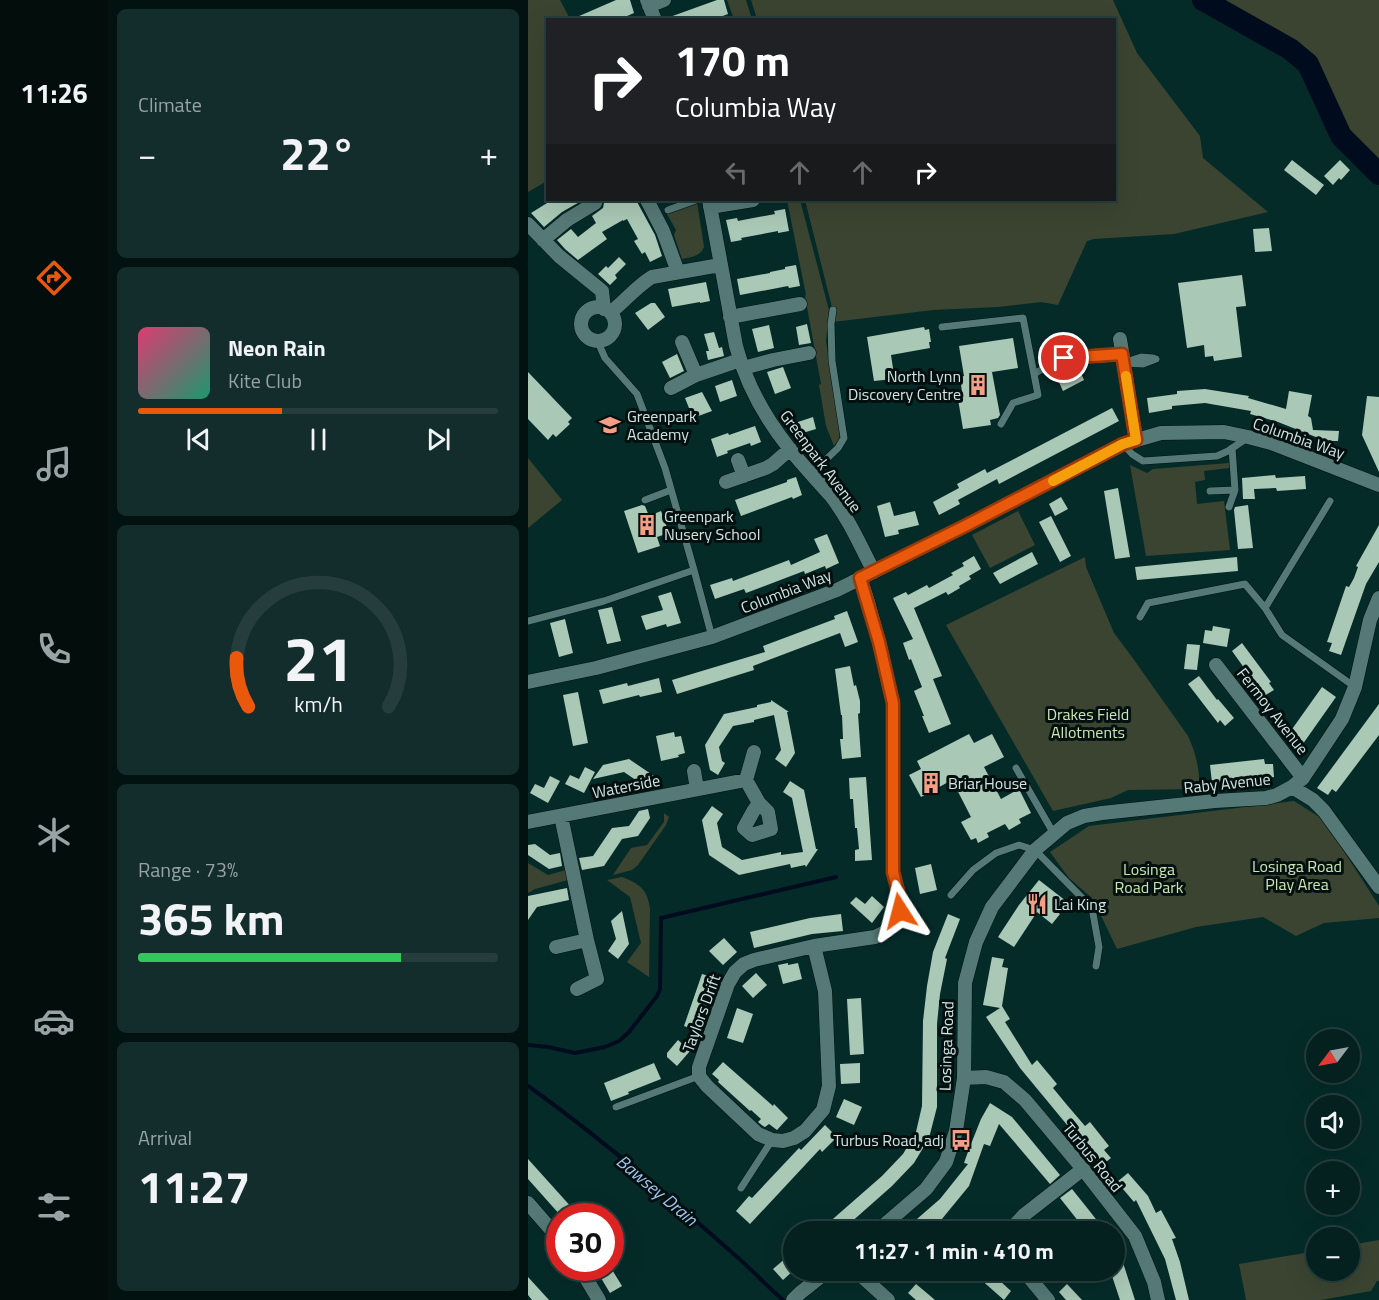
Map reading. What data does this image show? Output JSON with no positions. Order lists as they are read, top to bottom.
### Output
{
  "streets": {
    "street": [
      "Columbia Way",
      "Greenpark Avenue",
      "Fermoy Avenue",
      "Raby Avenue",
      "Waterside",
      "Taylors Drift",
      "Losinga Road",
      "Turbus Road"
    ]
  },
  "crossings": [
    ["Columbia Way", "Greenpark Avenue"],
    ["Columbia Way", "Taylors Drift"],
    ["Fermoy Avenue", "Raby Avenue"],
    ["Raby Avenue", "Losinga Road"],
    ["Losinga Road", "Turbus Road"]
  ],
  "water": ["Bawsey Drain"],
  "parks": ["Drakes Field Allotments", "Losinga Road Play Area", "Losinga Road Park"],
  "places": {
    "building": ["North Lynn Discovery Centre", "Greenpark Nusery School", "Briar House"],
    "school or university": ["Greenpark Academy"],
    "restaurant": ["Lai King"],
    "bus stop": ["Turbus Road, adj"]
  },
  "north": "bottom left",
  "page": {
    "tabs": "11:26",
    "tile": [
      "Climate",
      ["Range · 73%", "365 km"],
      ["Arrival", "11:27"]
    ],
    "turn": ["170 m", "Columbia Way"],
    "heat": ["−", "22°", "+"],
    "song": ["Neon Rain", "Kite Club"],
    "map_buttons": ["+", "−"],
    "limit": "30",
    "trip": "11:27 · 1 min · 410 m",
    "gauge": ["21", "km/h"]
  }
}
